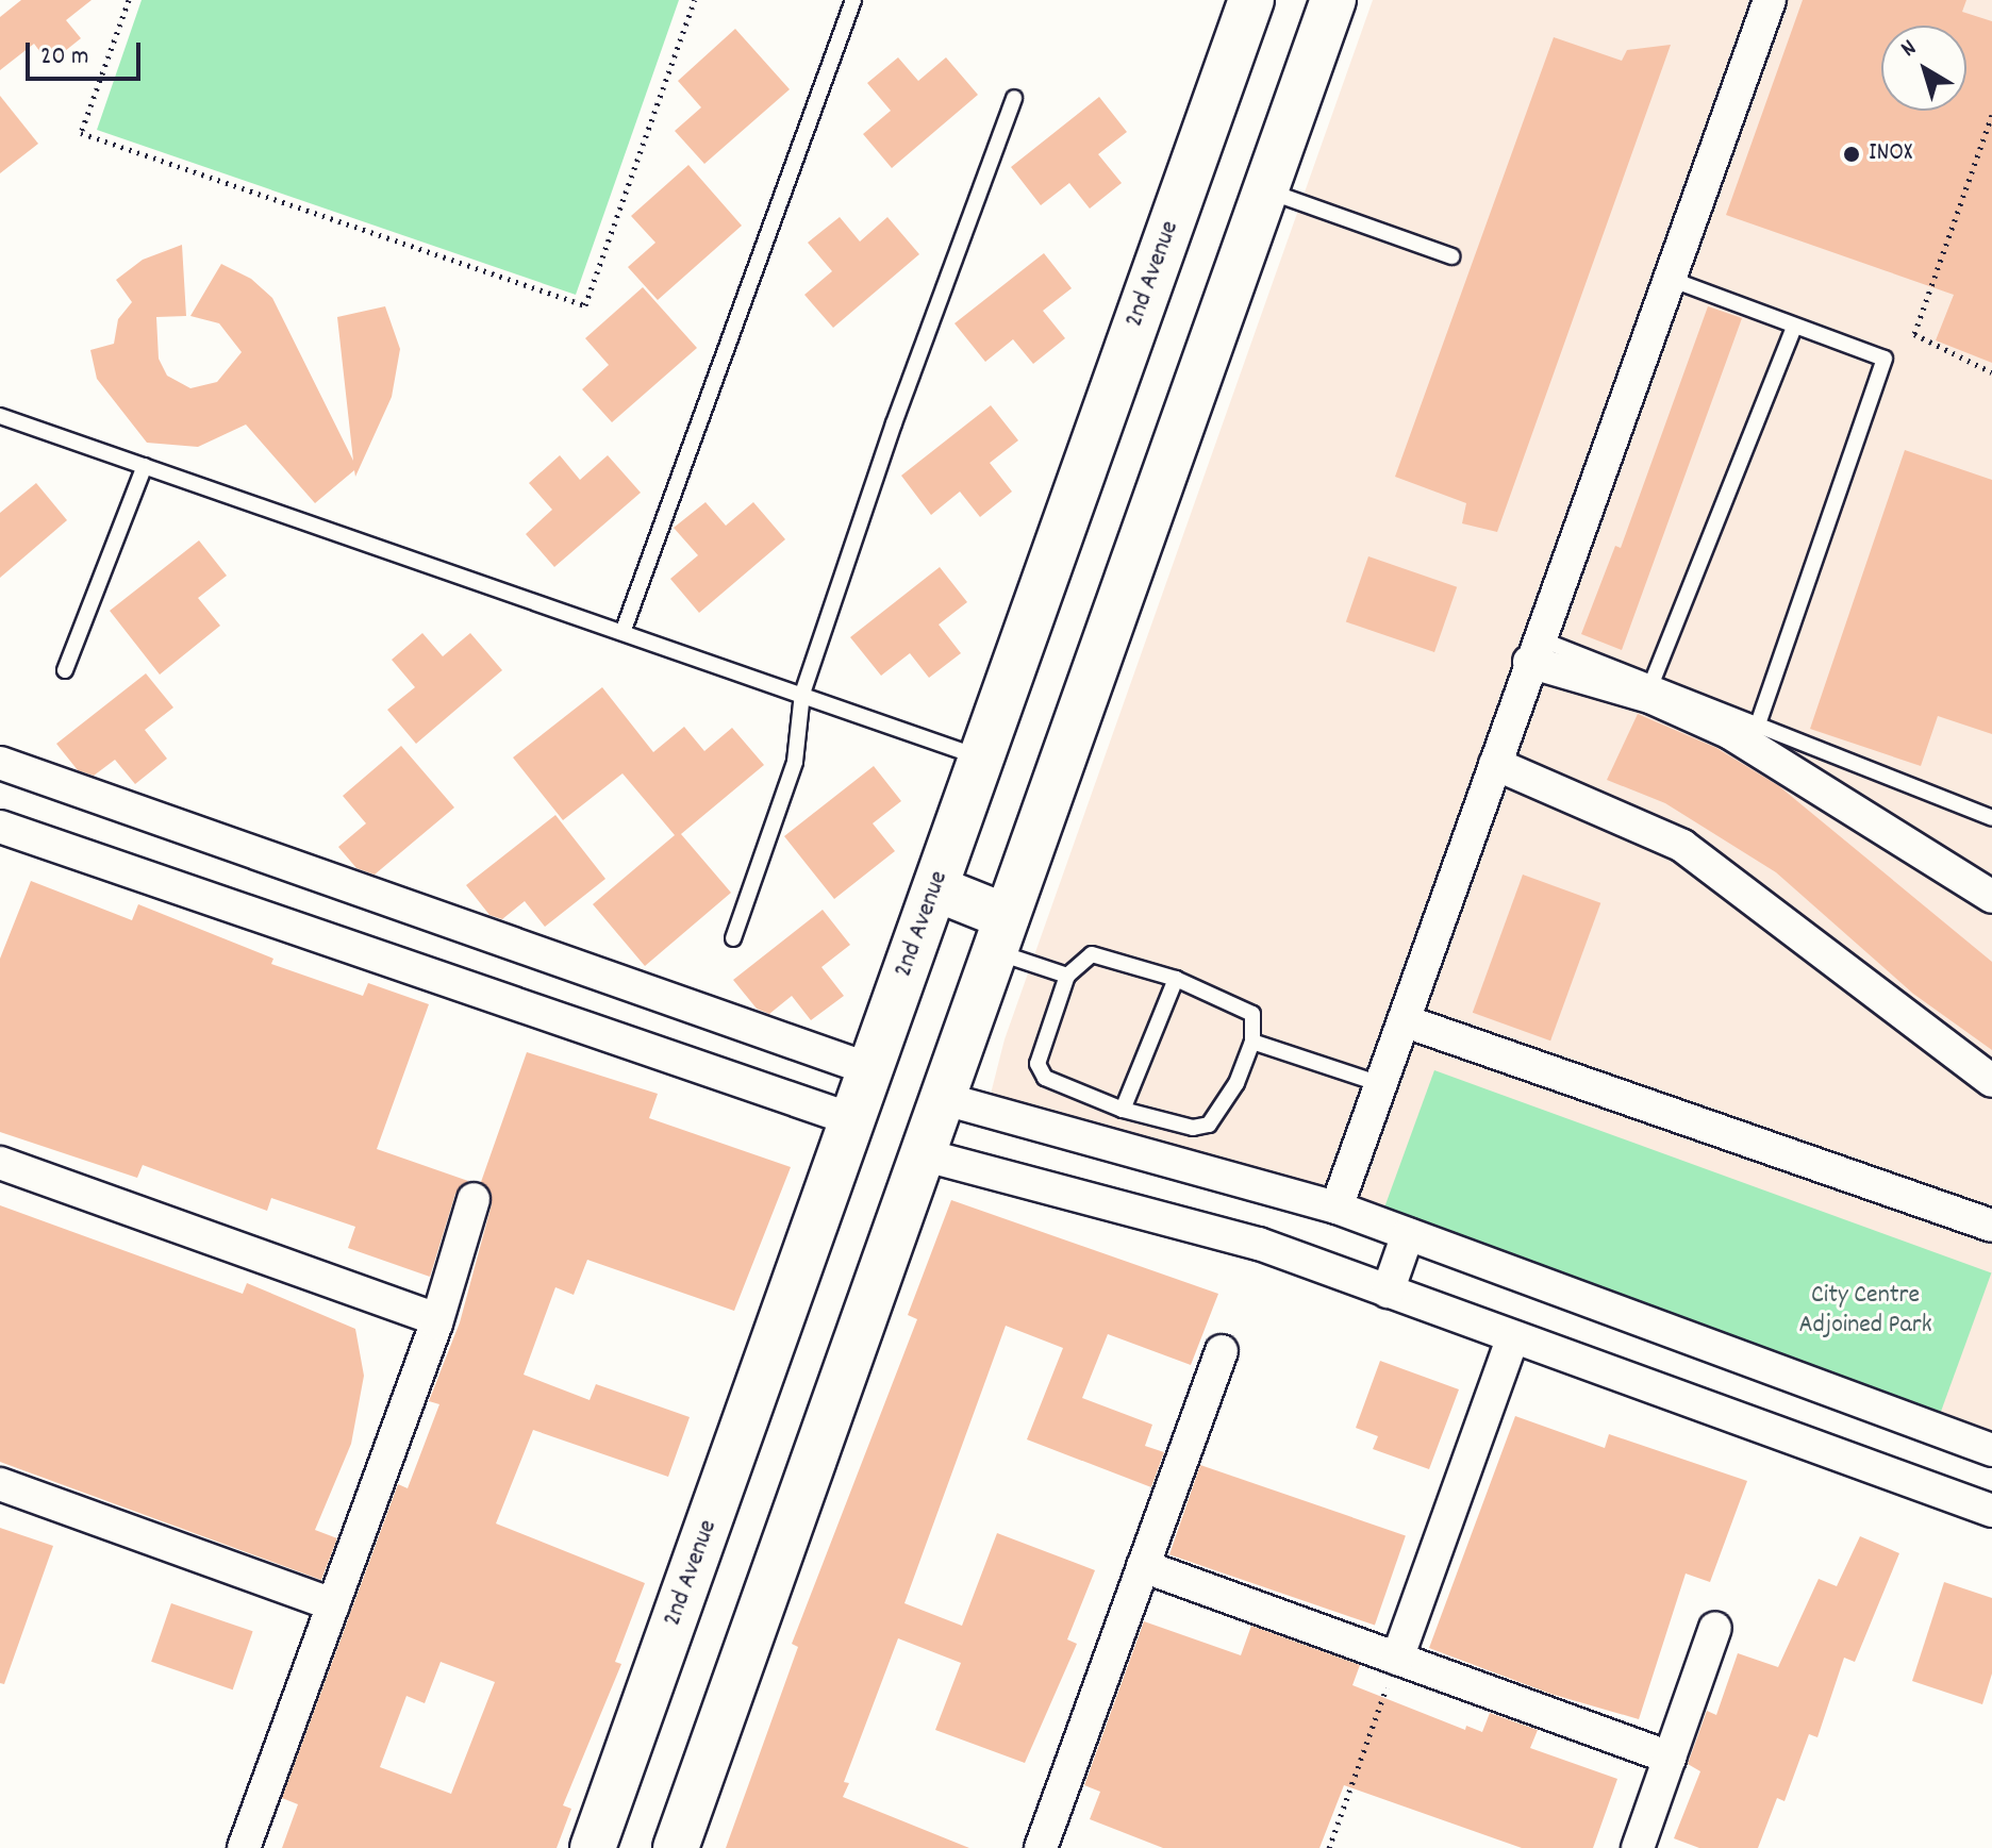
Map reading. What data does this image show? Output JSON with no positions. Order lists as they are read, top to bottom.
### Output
{
  "streets": {
    "street": ["2nd Avenue"]
  },
  "parks": ["City Centre Adjoined Park"],
  "places": ["INOX"],
  "scale_bar": "20 m",
  "north": "top left"
}
